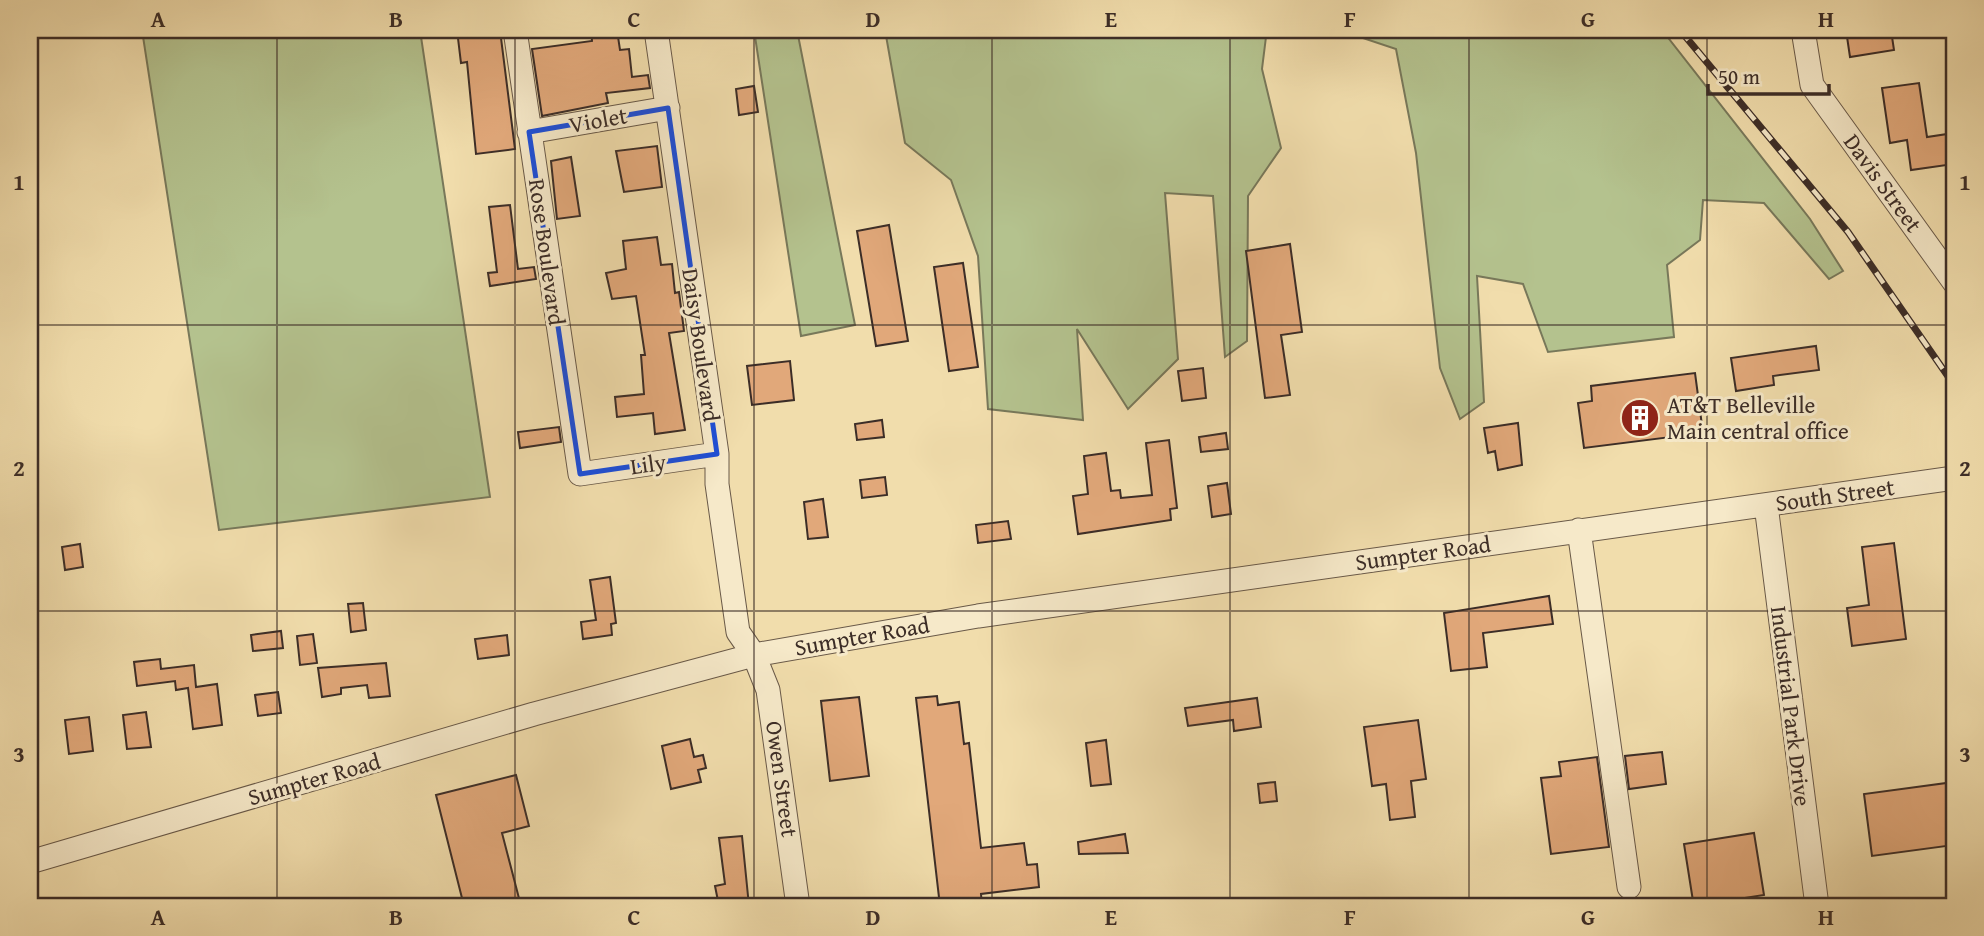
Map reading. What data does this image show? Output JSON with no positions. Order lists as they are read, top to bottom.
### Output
{
  "streets": {
    "street": [
      "Violet",
      "Davis Street",
      "Rose Boulevard",
      "Daisy Boulevard",
      "Lily",
      "South Street",
      "Sumpter Road",
      "Industrial Park Drive",
      "Owen Street"
    ]
  },
  "crossings": [
    ["Violet", "Rose Boulevard"],
    ["Violet", "Daisy Boulevard"],
    ["Rose Boulevard", "Lily"],
    ["Daisy Boulevard", "Lily"],
    ["Daisy Boulevard", "Sumpter Road"],
    ["Daisy Boulevard", "Owen Street"],
    ["South Street", "Sumpter Road"],
    ["South Street", "Industrial Park Drive"],
    ["Sumpter Road", "Owen Street"]
  ],
  "places": {
    "building": ["AT&T Belleville Main central office"]
  },
  "scale_bar": "50 m",
  "grid": {
    "columns": [
      "A",
      "B",
      "C",
      "D",
      "E",
      "F",
      "G",
      "H"
    ],
    "rows": ["1", "2", "3"]
  }
}
